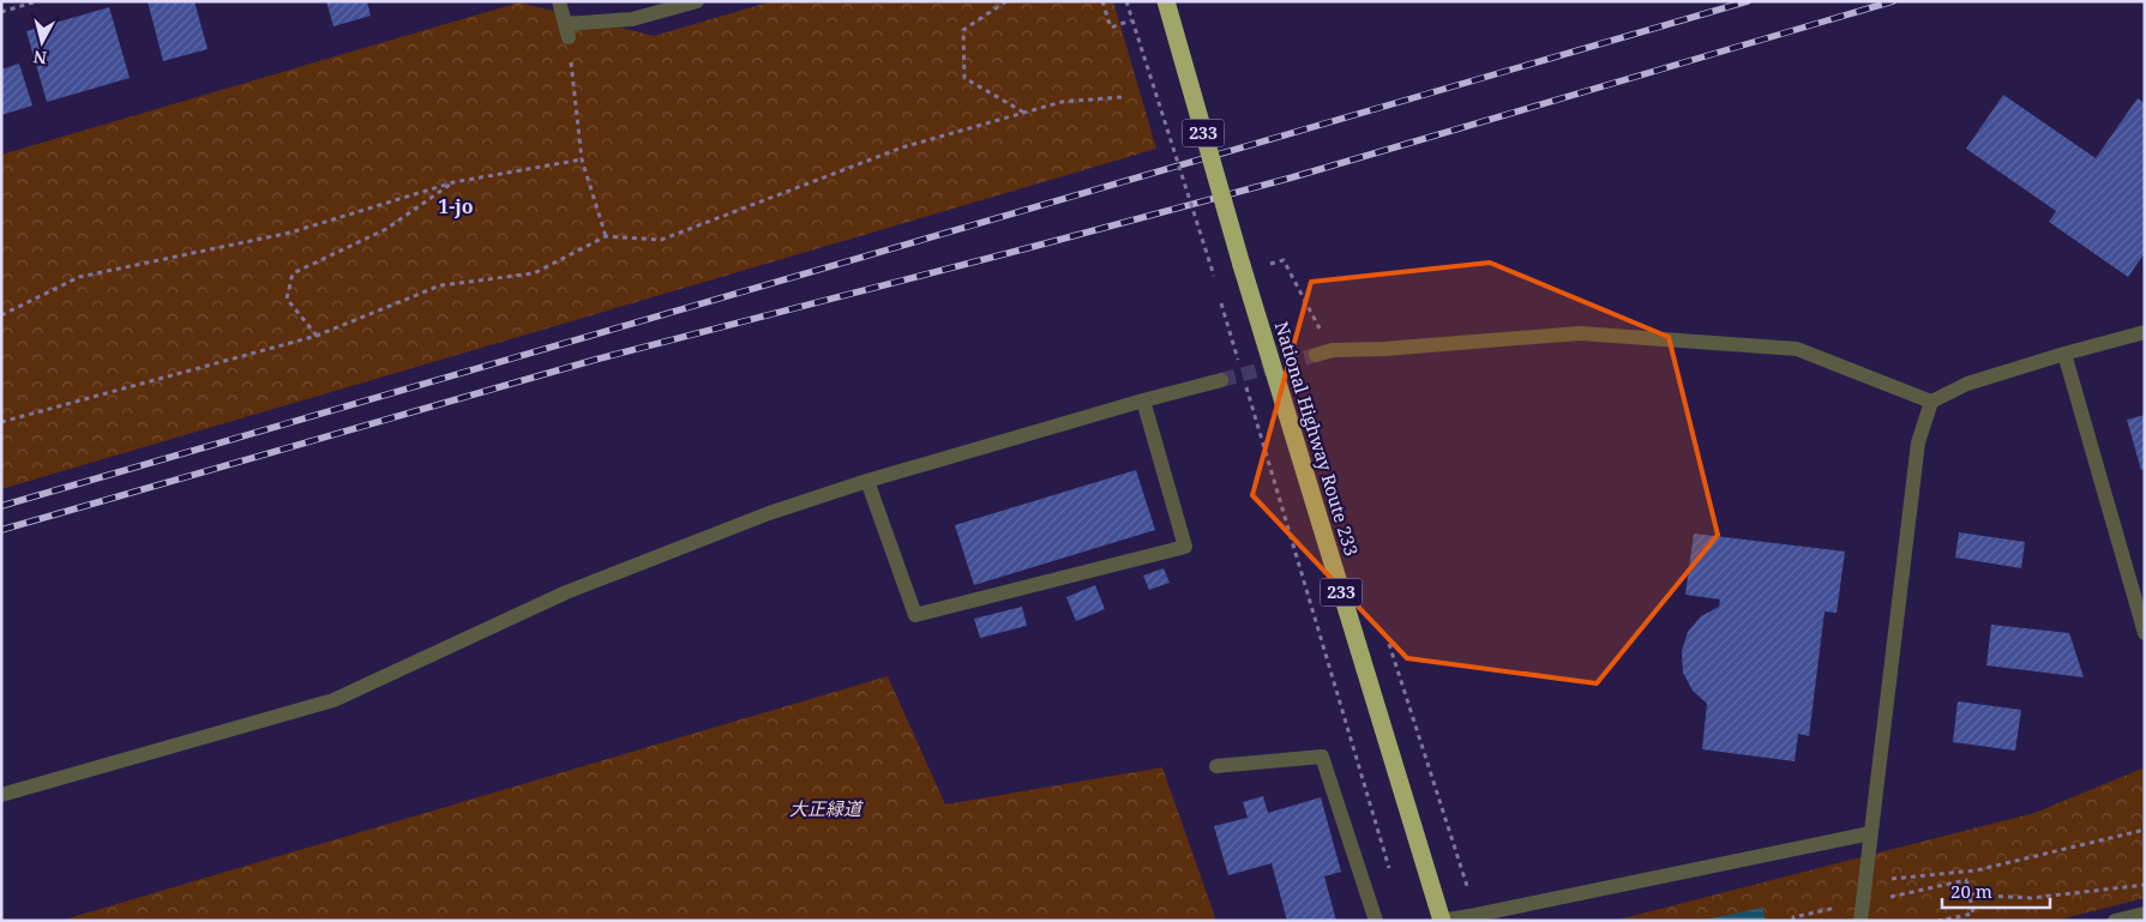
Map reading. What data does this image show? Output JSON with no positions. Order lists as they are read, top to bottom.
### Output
{
  "streets": {
    "highway": ["233", "National Highway Route 233"]
  },
  "districts": ["1-jo"],
  "parks": ["大正緑道"],
  "scale_bar": "20 m",
  "north": "bottom"
}
